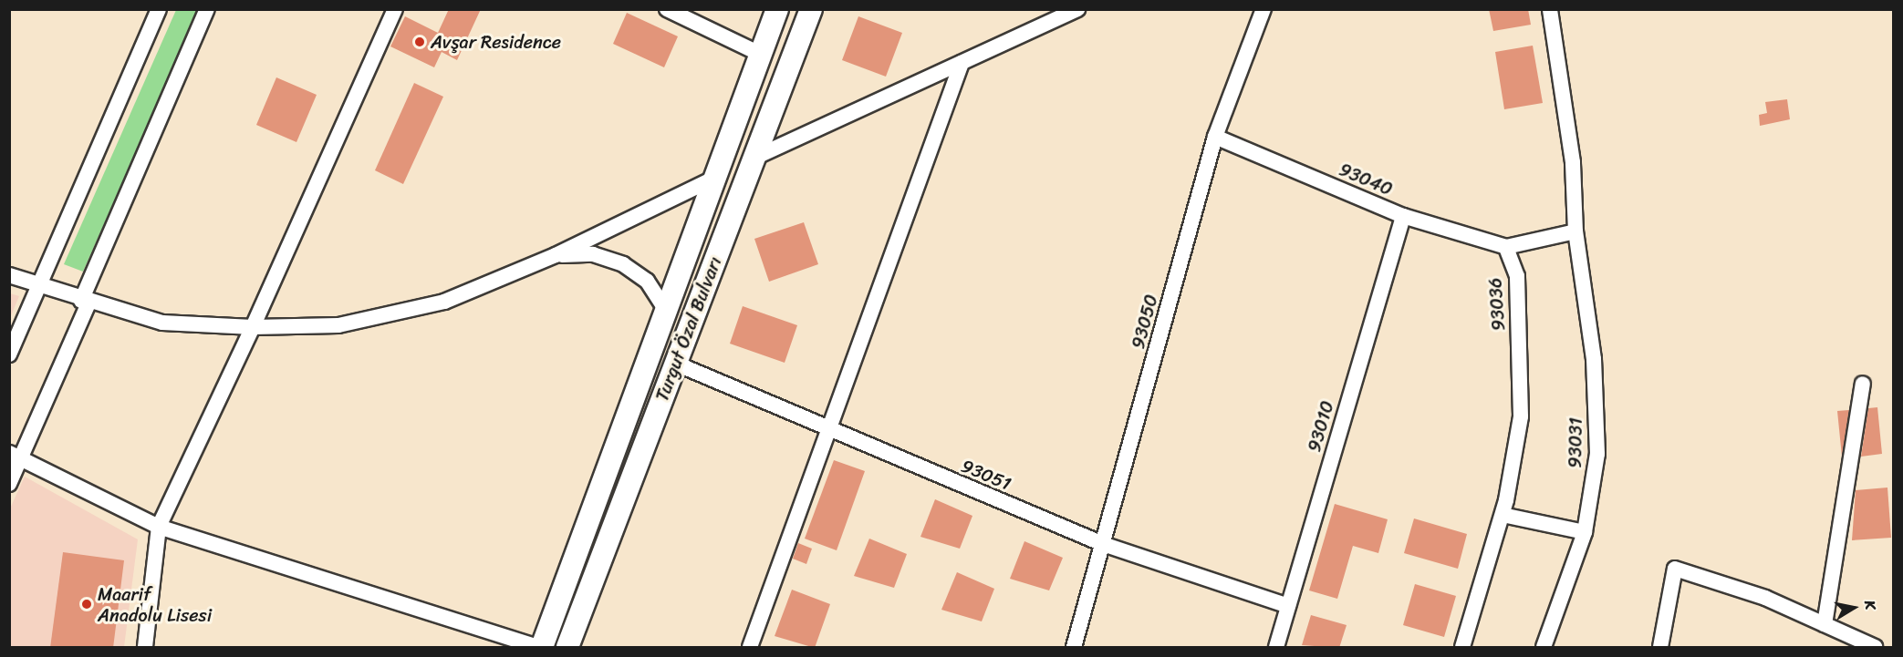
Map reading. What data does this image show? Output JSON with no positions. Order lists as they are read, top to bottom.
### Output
{
  "streets": {
    "main road": ["Turgut Özal Bulvarı"],
    "street": [
      "93040",
      "93036",
      "93050",
      "93010",
      "93031",
      "93051"
    ]
  },
  "crossings": [
    ["93040", "93036"],
    ["93040", "93050"],
    ["93040", "93010"],
    ["93050", "93051"],
    ["Turgut Özal Bulvarı", "93051"],
    ["93010", "93051"]
  ],
  "places": ["Avşar Residence", "Maarif Anadolu Lisesi"],
  "north": "right"
}
